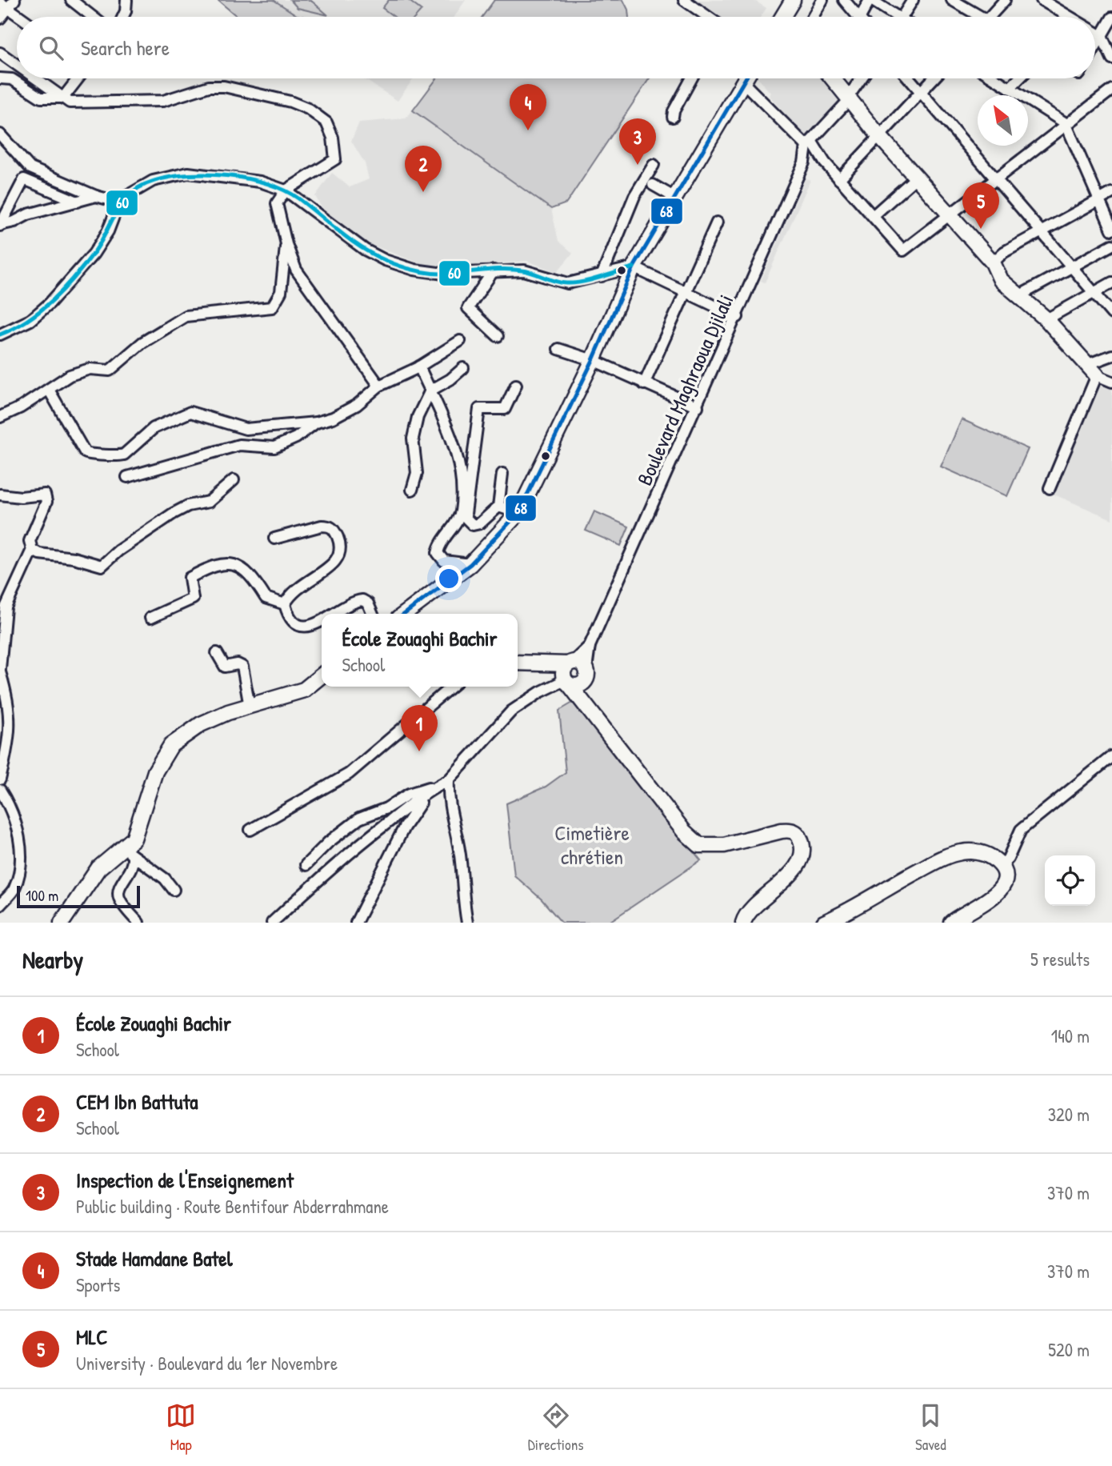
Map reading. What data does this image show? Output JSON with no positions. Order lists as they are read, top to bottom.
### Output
{
  "streets": {
    "street": ["Boulevard Maghraoua Djilali"]
  },
  "parks": ["Cimetière chrétien"],
  "lines": ["transit line 68", "transit line 60"],
  "scale_bar": "100 m",
  "north": "top left",
  "page": {
    "search": "Search here",
    "pins": [
      "4",
      "3",
      "2",
      "5",
      "1"
    ],
    "popup": ["École Zouaghi Bachir", "School"],
    "scale": "100 m",
    "heading": ["Nearby", "5 results"],
    "list": [
      {
        "mark": "1",
        "name": "École Zouaghi Bachir",
        "note": "School",
        "value": "140 m"
      },
      {
        "mark": "2",
        "name": "CEM Ibn Battuta",
        "note": "School",
        "value": "320 m"
      },
      {
        "mark": "3",
        "name": "Inspection de l'Enseignement",
        "note": "Public building · Route Bentifour Abderrahmane",
        "value": "370 m"
      },
      {
        "mark": "4",
        "name": "Stade Hamdane Batel",
        "note": "Sports",
        "value": "370 m"
      },
      {
        "mark": "5",
        "name": "MLC",
        "note": "University · Boulevard du 1er Novembre",
        "value": "520 m"
      }
    ],
    "nav": ["Map", "Directions", "Saved"]
  }
}
